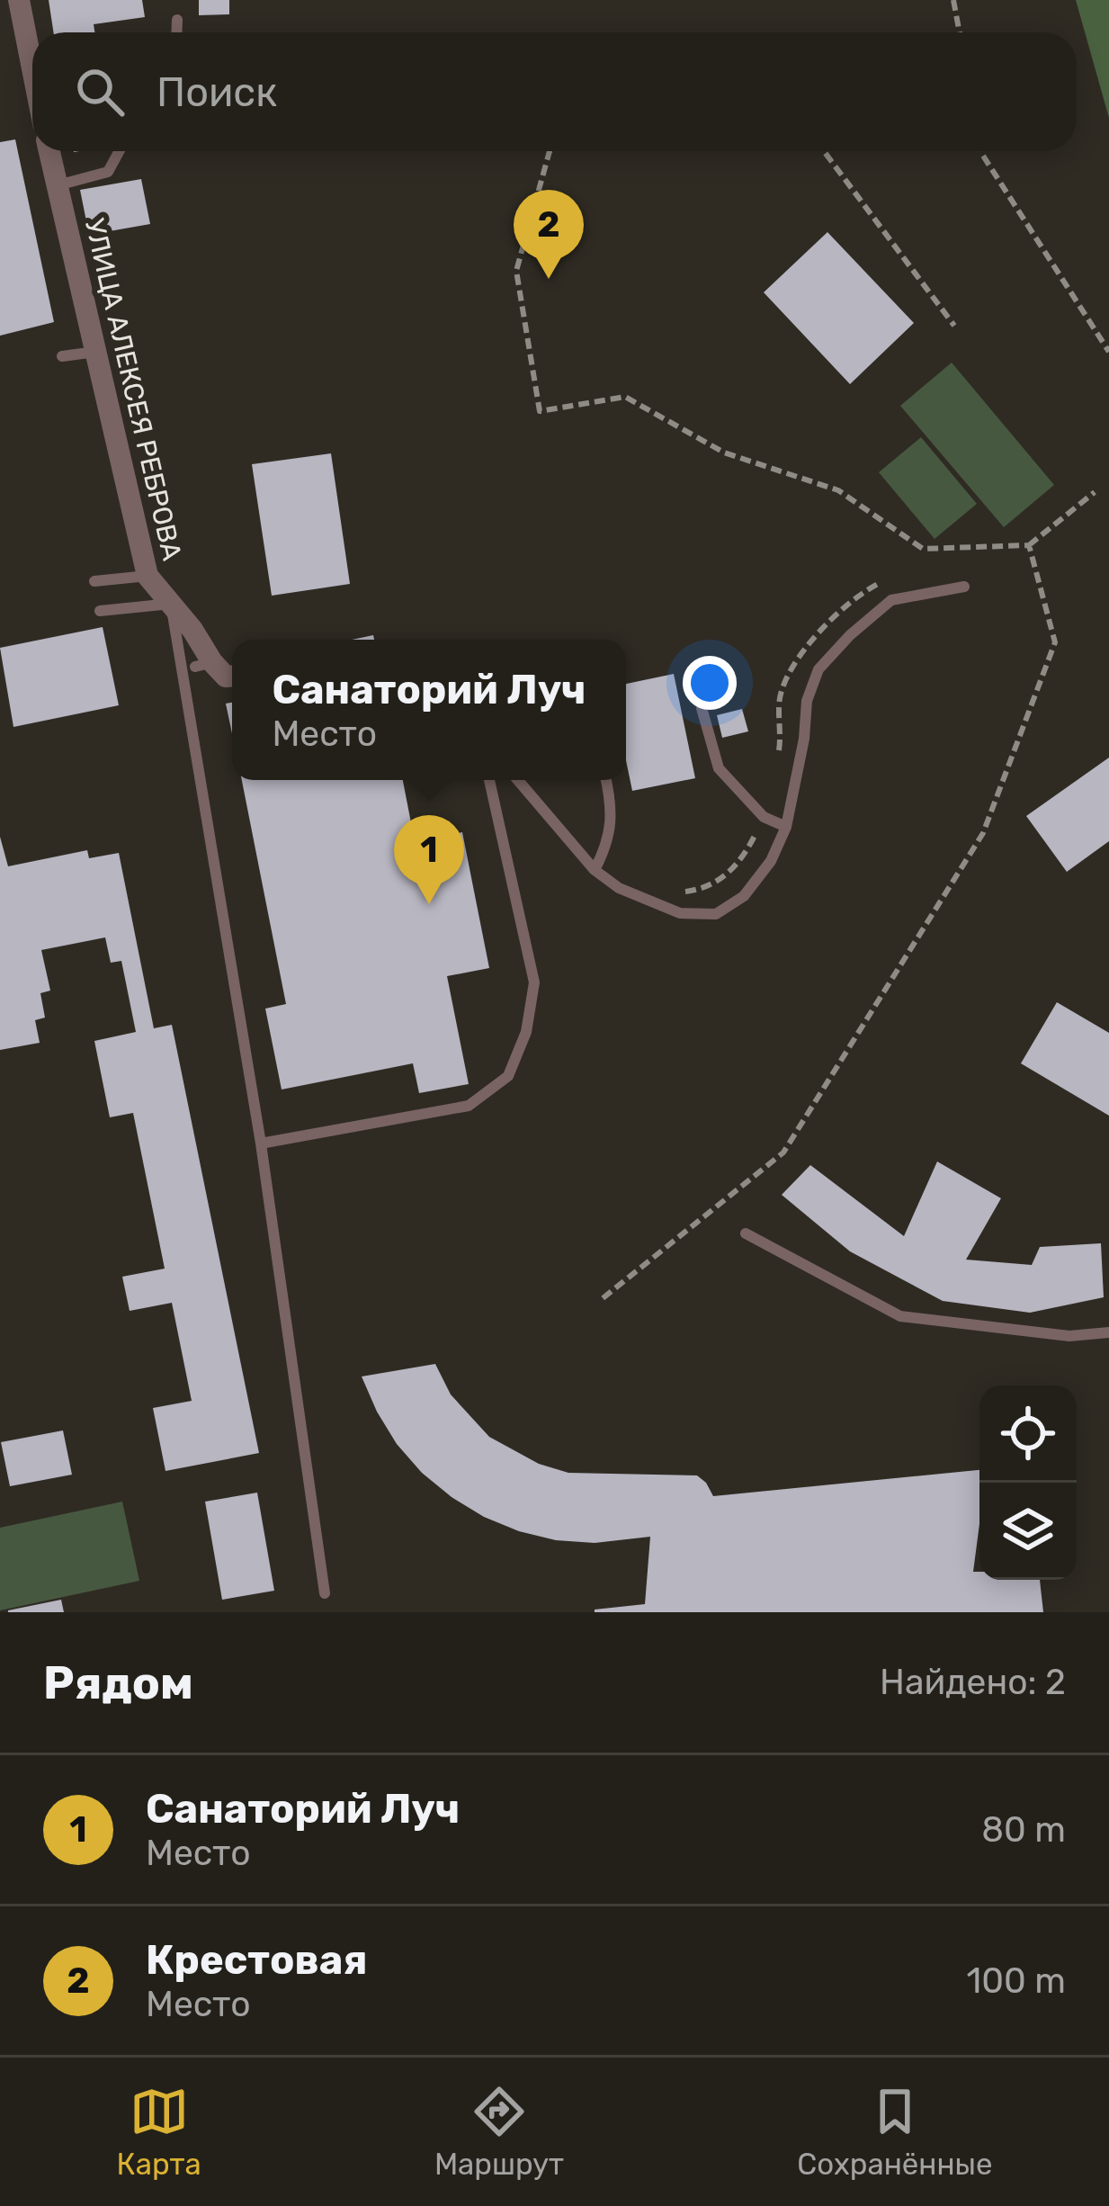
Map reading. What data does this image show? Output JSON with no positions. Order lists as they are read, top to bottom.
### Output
{
  "streets": {
    "street": ["УЛИЦА АЛЕКСЕЯ РЕБРОВА"]
  },
  "page": {
    "search": "Поиск",
    "pins": ["2", "1"],
    "popup": ["Cанаторий Луч", "Место"],
    "heading": ["Рядом", "Найдено: 2"],
    "list": [
      {
        "mark": "1",
        "name": "Cанаторий Луч",
        "note": "Место",
        "value": "80 m"
      },
      {
        "mark": "2",
        "name": "Крестовая",
        "note": "Место",
        "value": "100 m"
      }
    ],
    "nav": ["Карта", "Маршрут", "Сохранённые"]
  }
}
